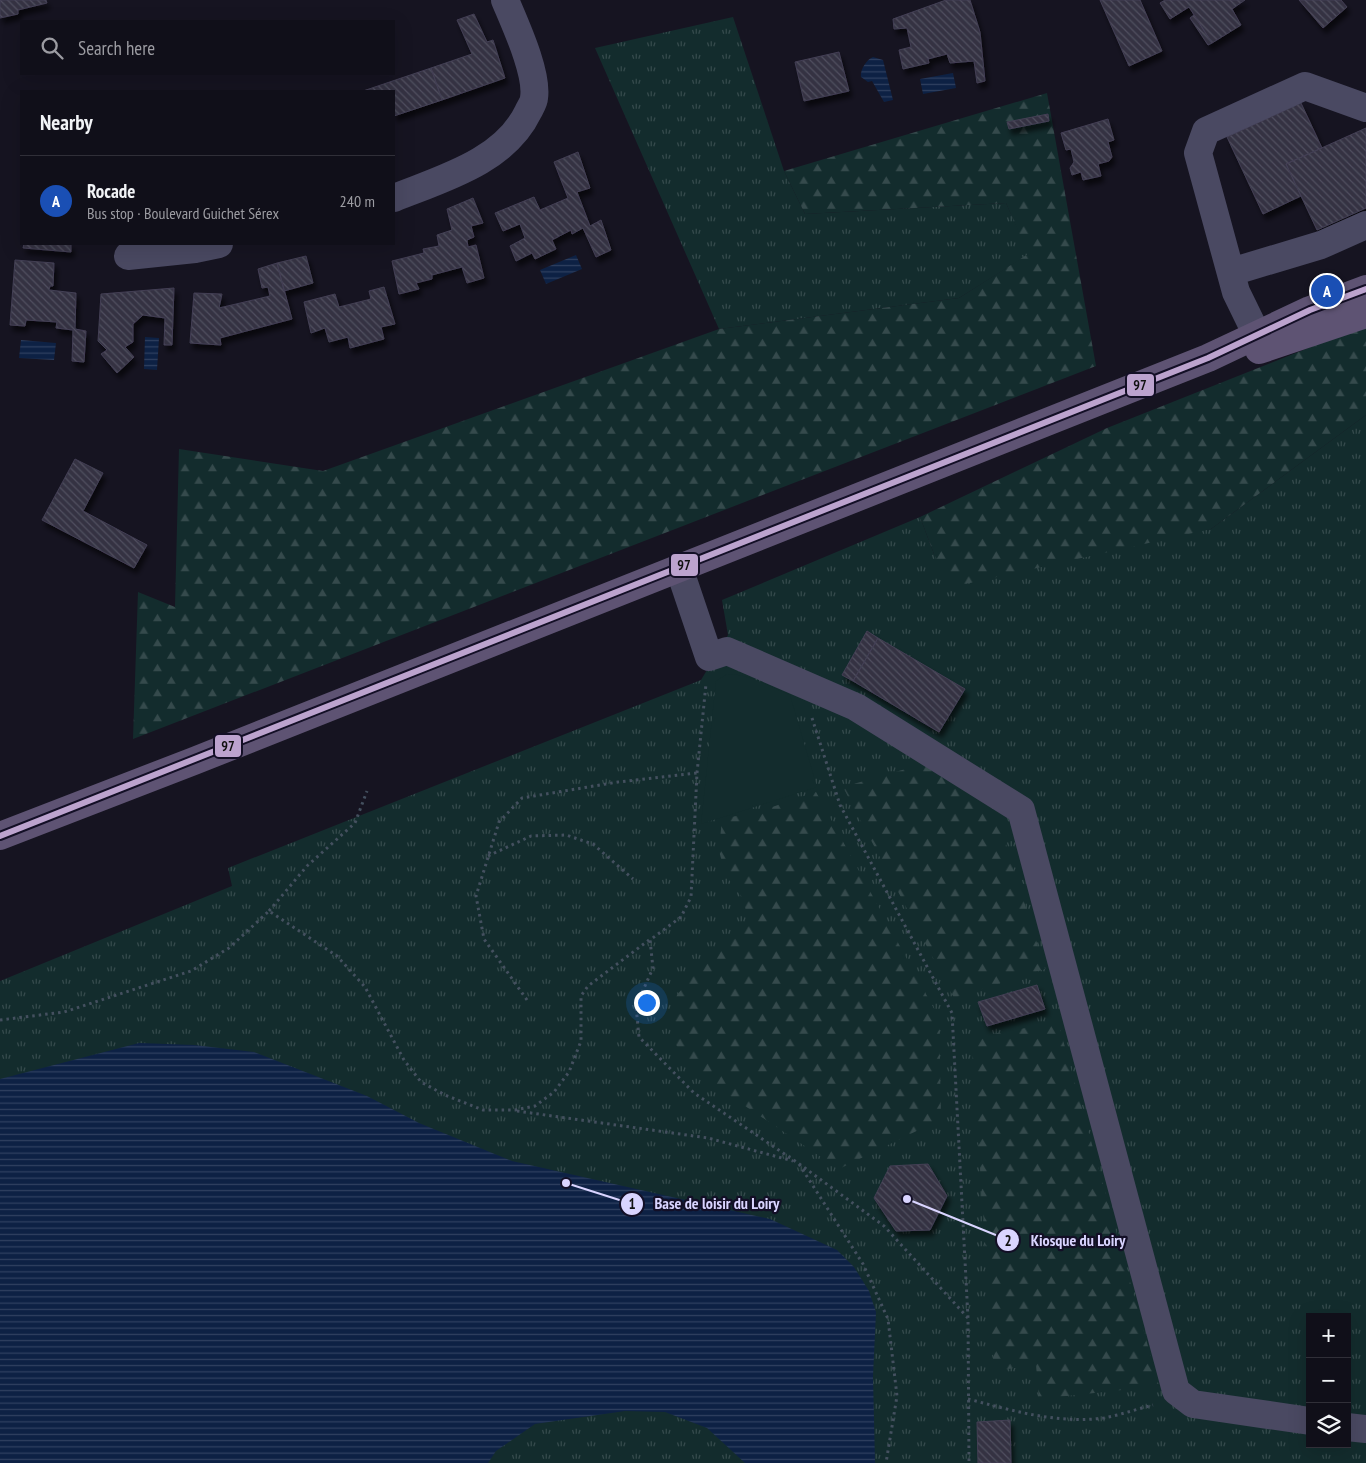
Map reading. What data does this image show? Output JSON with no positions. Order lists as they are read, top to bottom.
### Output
{
  "places": ["Base de loisir du Loiry", "Kiosque du Loiry"],
  "lines": ["transit line 97"],
  "page": {
    "search": "Search here",
    "heading": "Nearby",
    "list": [
      {
        "mark": "A",
        "name": "Rocade",
        "note": "Bus stop · Boulevard Guichet Sérex",
        "value": "240 m"
      }
    ],
    "pins": "A",
    "map_buttons": ["+", "−"]
  }
}
